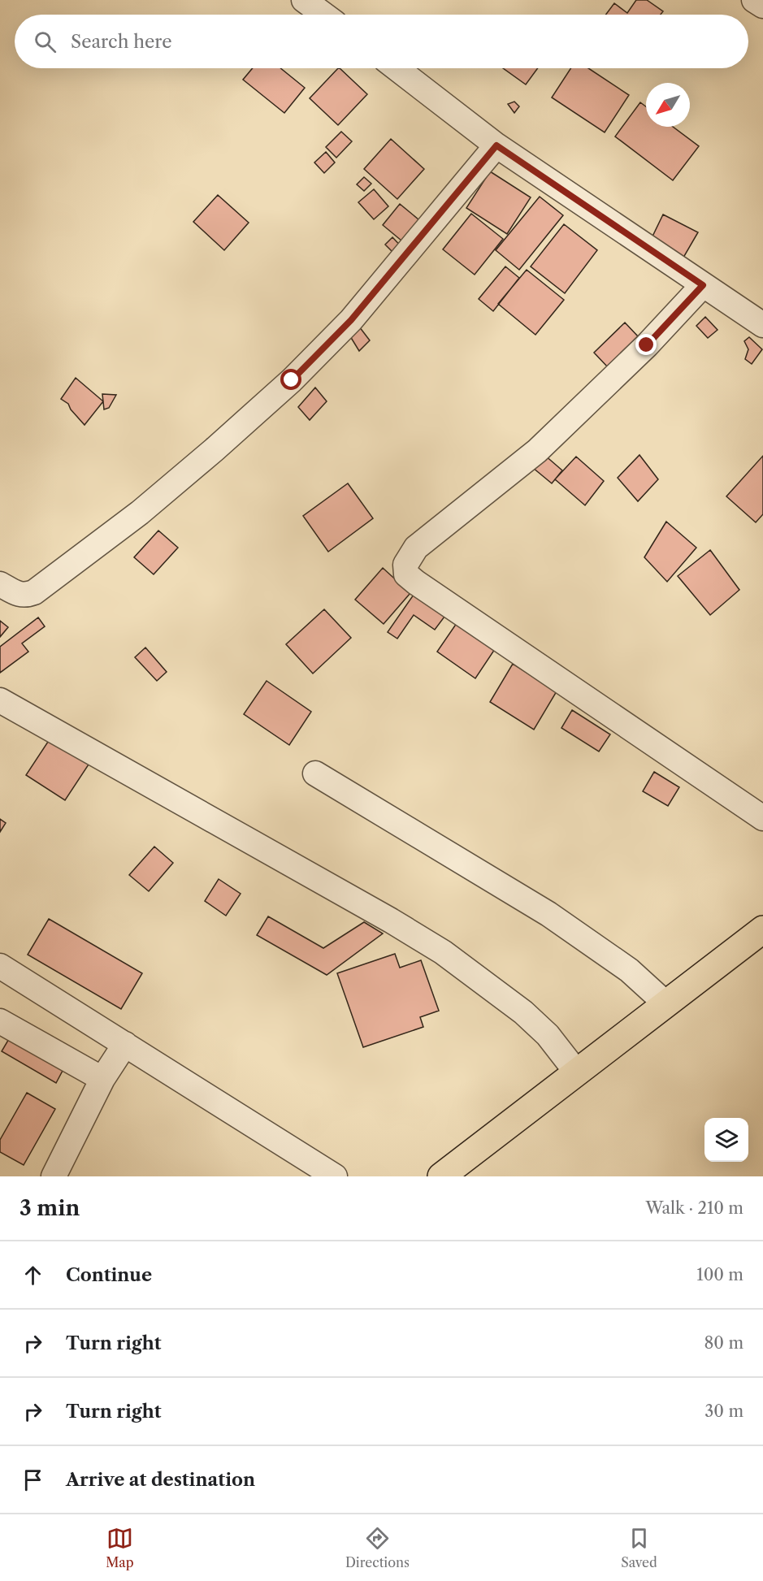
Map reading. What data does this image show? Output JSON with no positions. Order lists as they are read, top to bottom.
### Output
{
  "north": "bottom left",
  "page": {
    "search": "Search here",
    "heading": ["3 min", "Walk · 210 m"],
    "list": [
      ["Continue", "100 m"],
      ["Turn right", "80 m"],
      ["Turn right", "30 m"],
      "Arrive at destination"
    ],
    "nav": ["Map", "Directions", "Saved"]
  }
}
